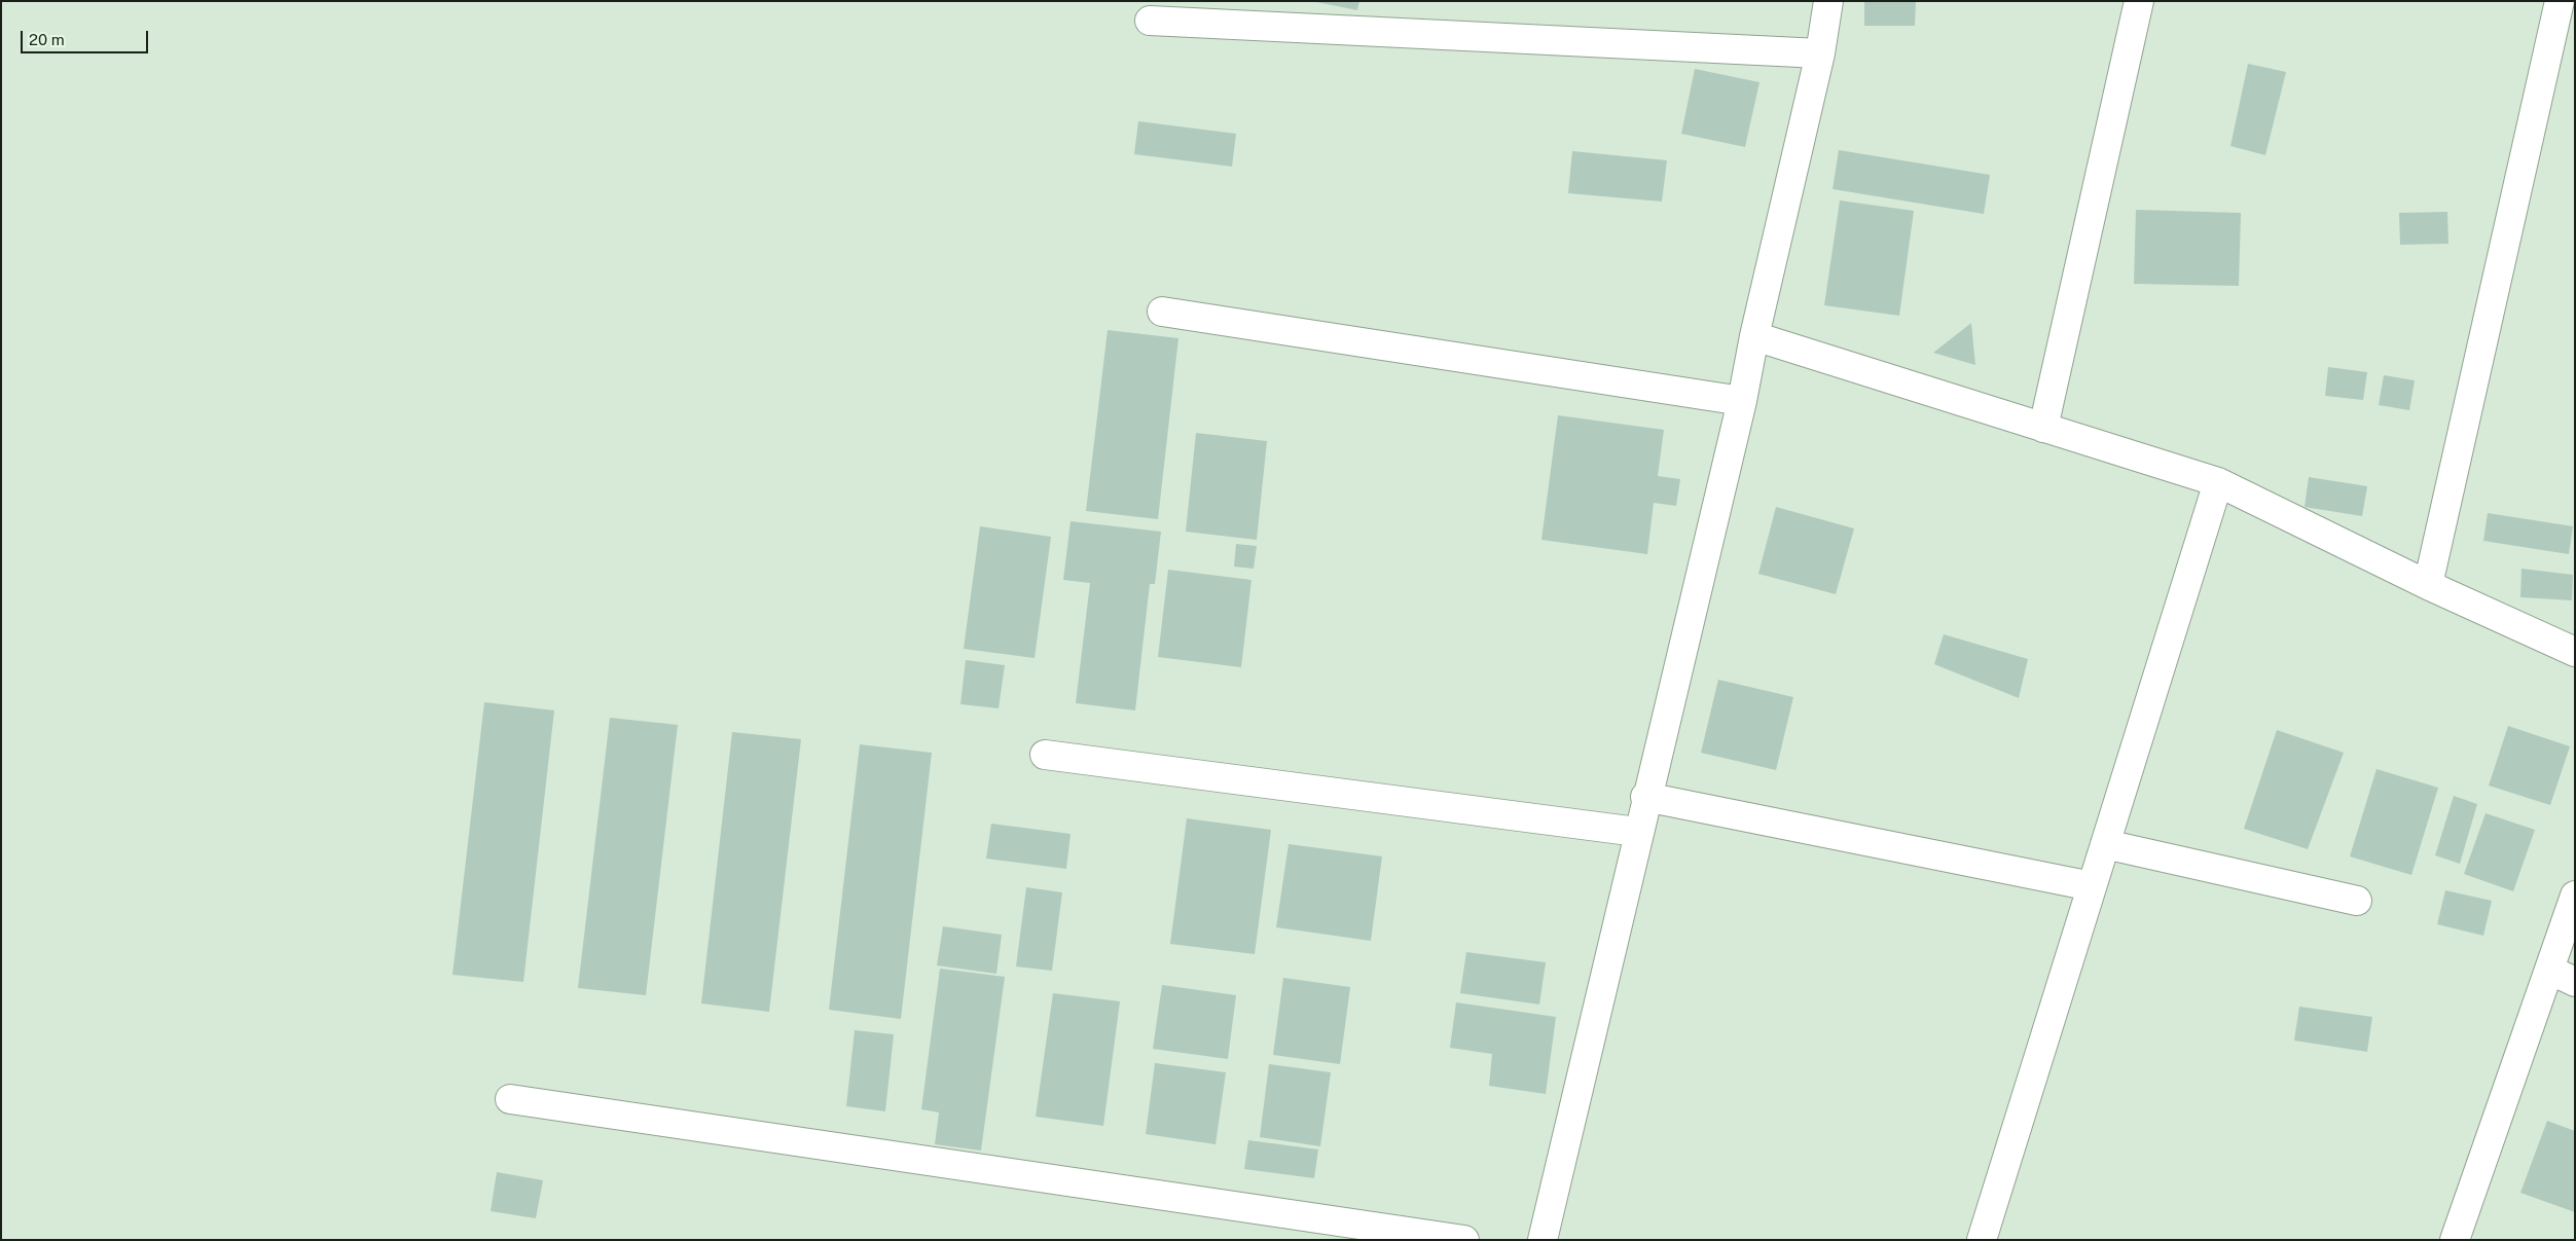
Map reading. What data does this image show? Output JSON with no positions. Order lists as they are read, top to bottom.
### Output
{
  "scale_bar": "20 m"
}
